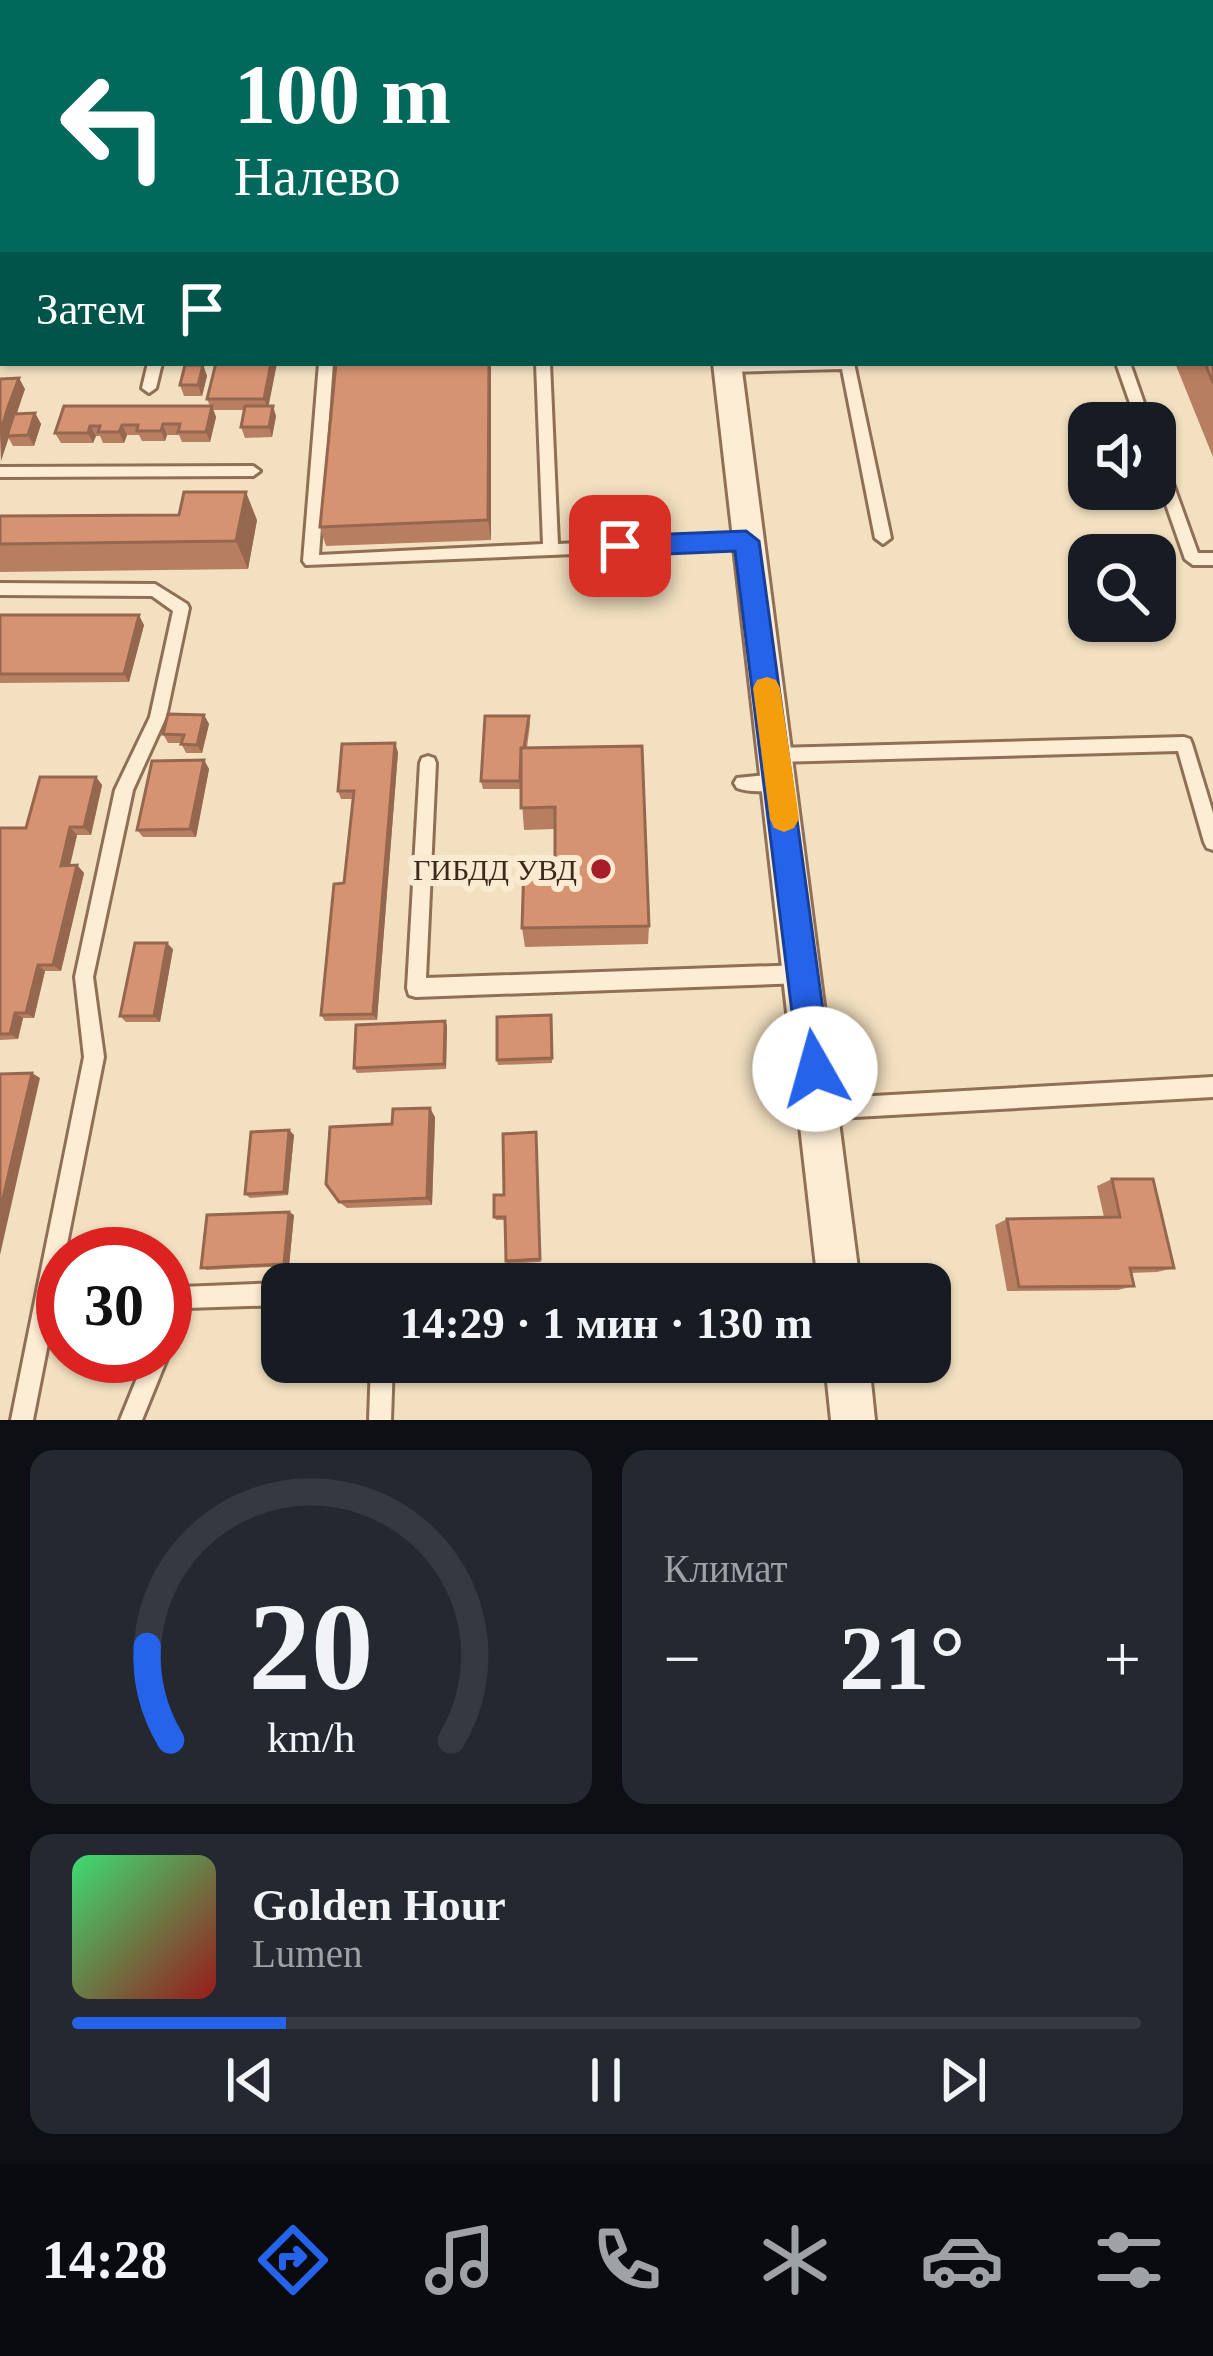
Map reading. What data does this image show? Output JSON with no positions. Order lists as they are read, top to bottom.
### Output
{
  "places": ["ГИБДД УВД"],
  "page": {
    "turn": ["100 m", "Налево"],
    "then": "Затем",
    "limit": "30",
    "trip": "14:29 · 1 мин · 130 m",
    "tile": "Климат",
    "heat": ["−", "21°", "+"],
    "song": ["Golden Hour", "Lumen"],
    "tabs": "14:28",
    "gauge": ["20", "km/h"]
  }
}
